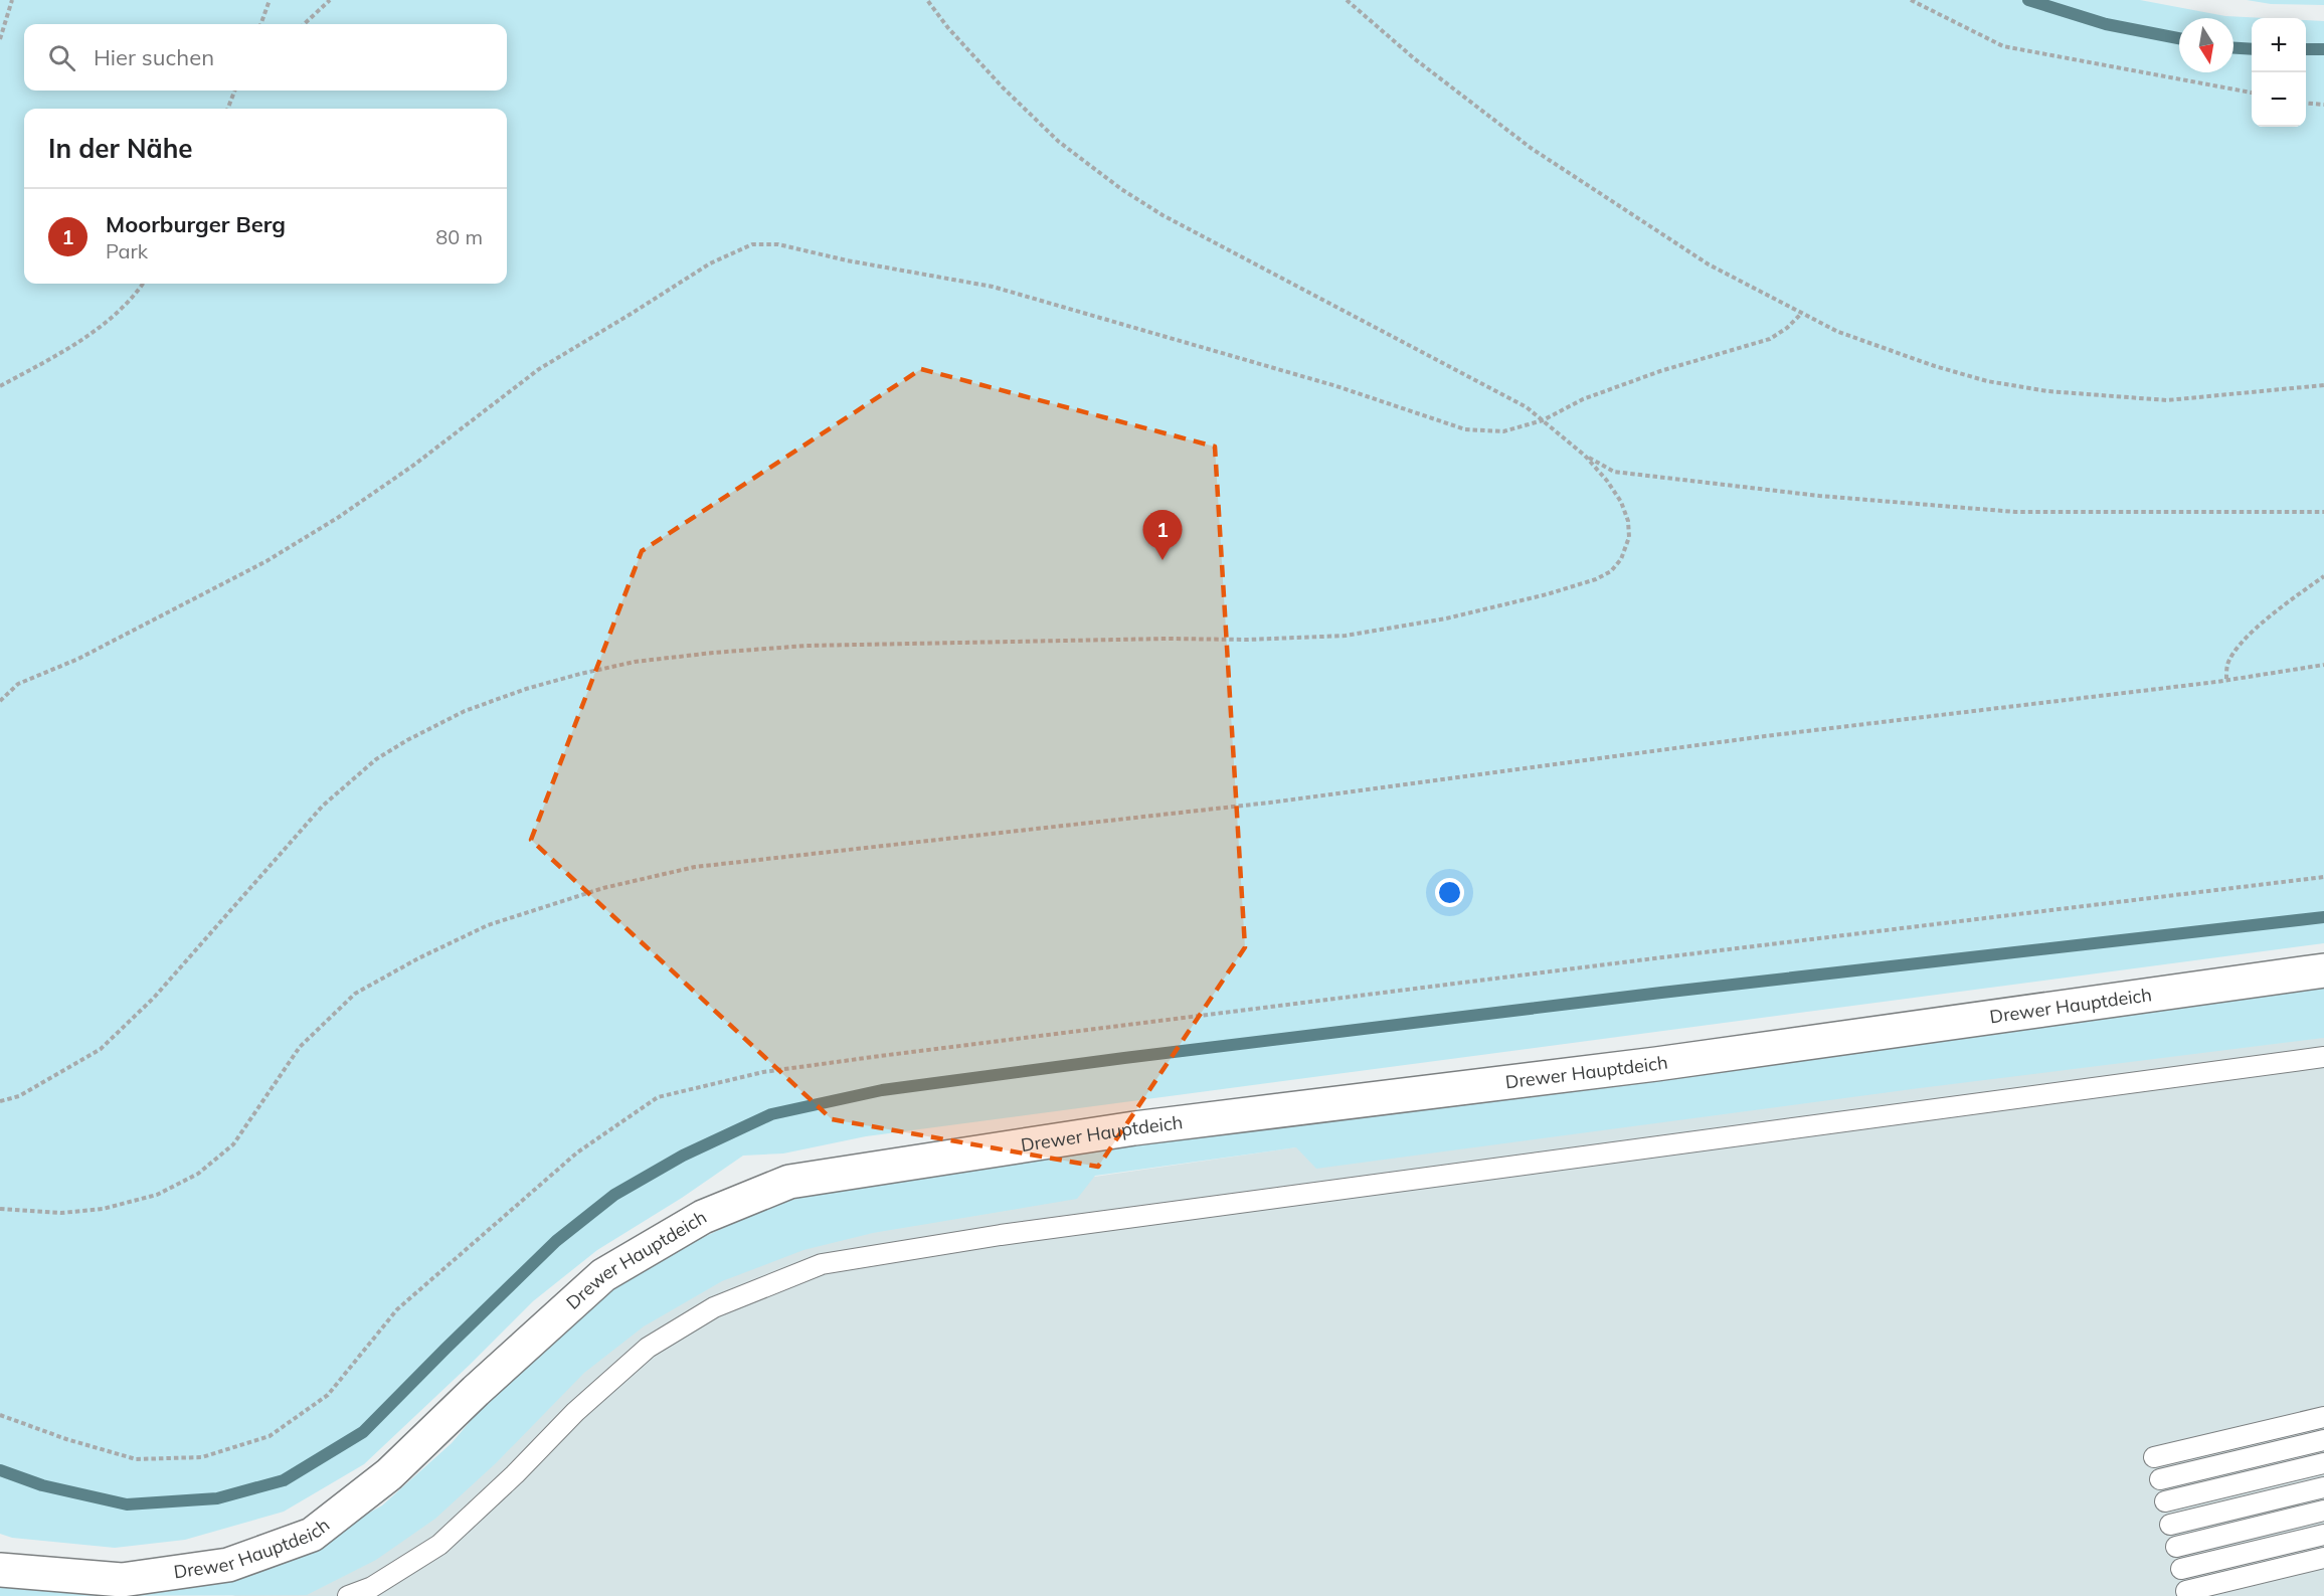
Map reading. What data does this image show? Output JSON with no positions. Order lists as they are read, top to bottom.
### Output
{
  "streets": {
    "street": ["Drewer Hauptdeich"]
  },
  "north": "bottom",
  "page": {
    "map_buttons": ["+", "−"],
    "search": "Hier suchen",
    "heading": "In der Nähe",
    "list": [
      {
        "mark": "1",
        "name": "Moorburger Berg",
        "note": "Park",
        "value": "80 m"
      }
    ],
    "pins": "1"
  }
}
